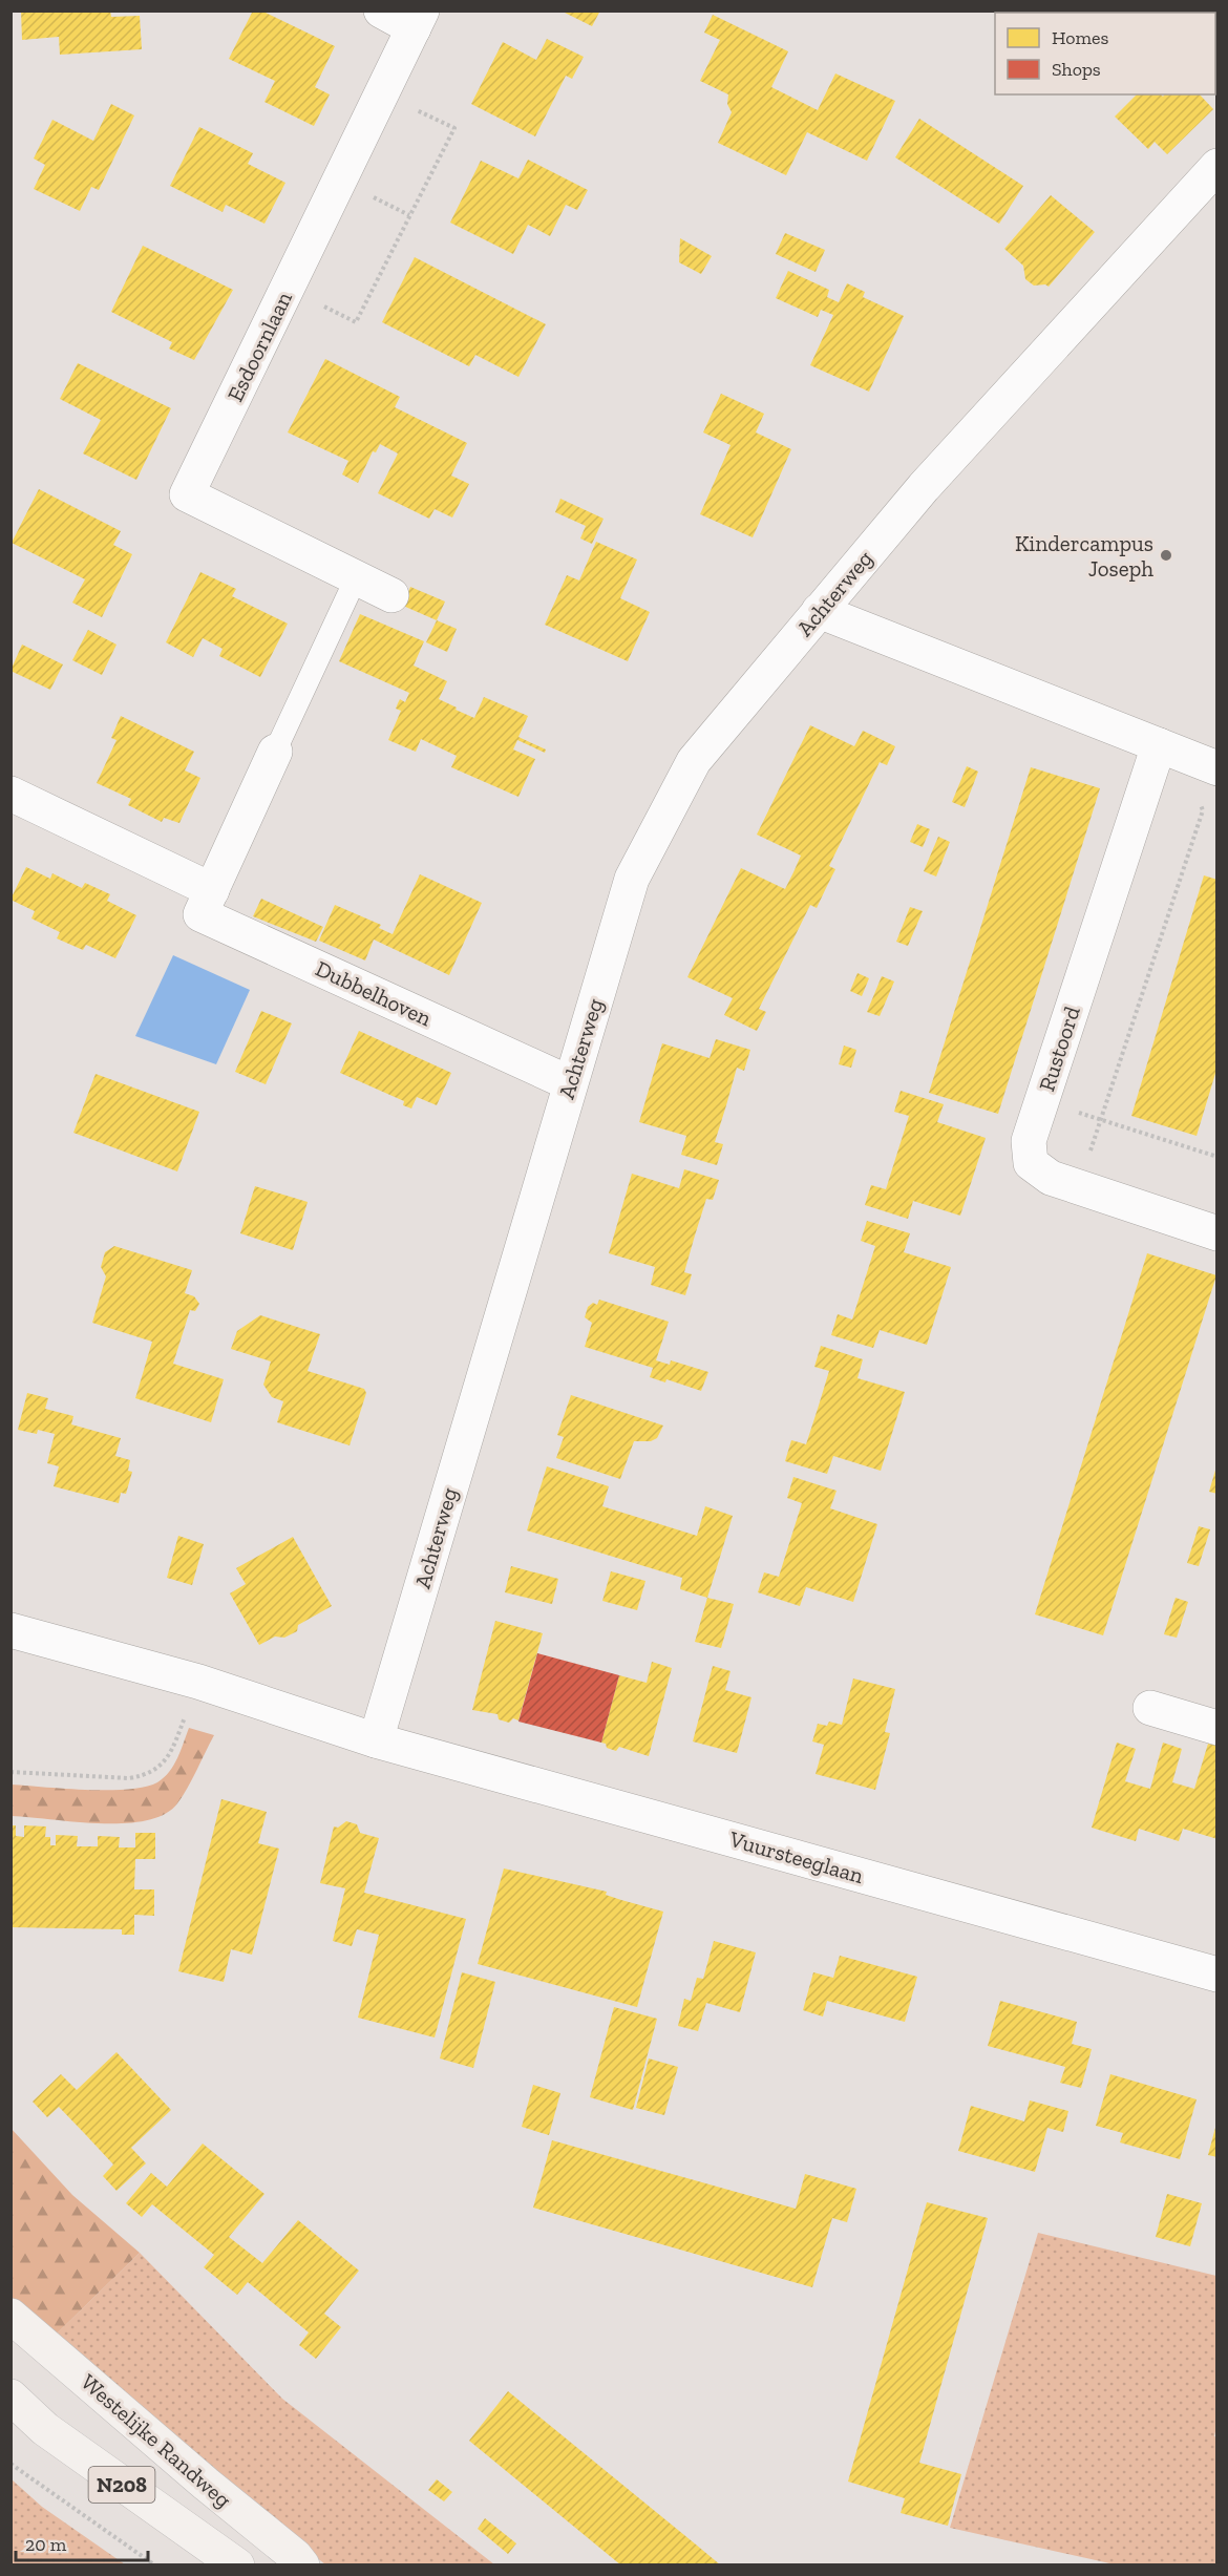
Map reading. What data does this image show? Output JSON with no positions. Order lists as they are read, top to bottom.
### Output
{
  "streets": {
    "main road": ["Westelijke Randweg", "N208"],
    "street": [
      "Esdoornlaan",
      "Achterweg",
      "Dubbelhoven",
      "Rustoord",
      "Vuursteeglaan"
    ]
  },
  "crossings": [
    ["Achterweg", "Dubbelhoven"],
    ["Achterweg", "Vuursteeglaan"]
  ],
  "places": ["Kindercampus Joseph"],
  "legend": ["Homes", "Shops"],
  "scale_bar": "20 m"
}
